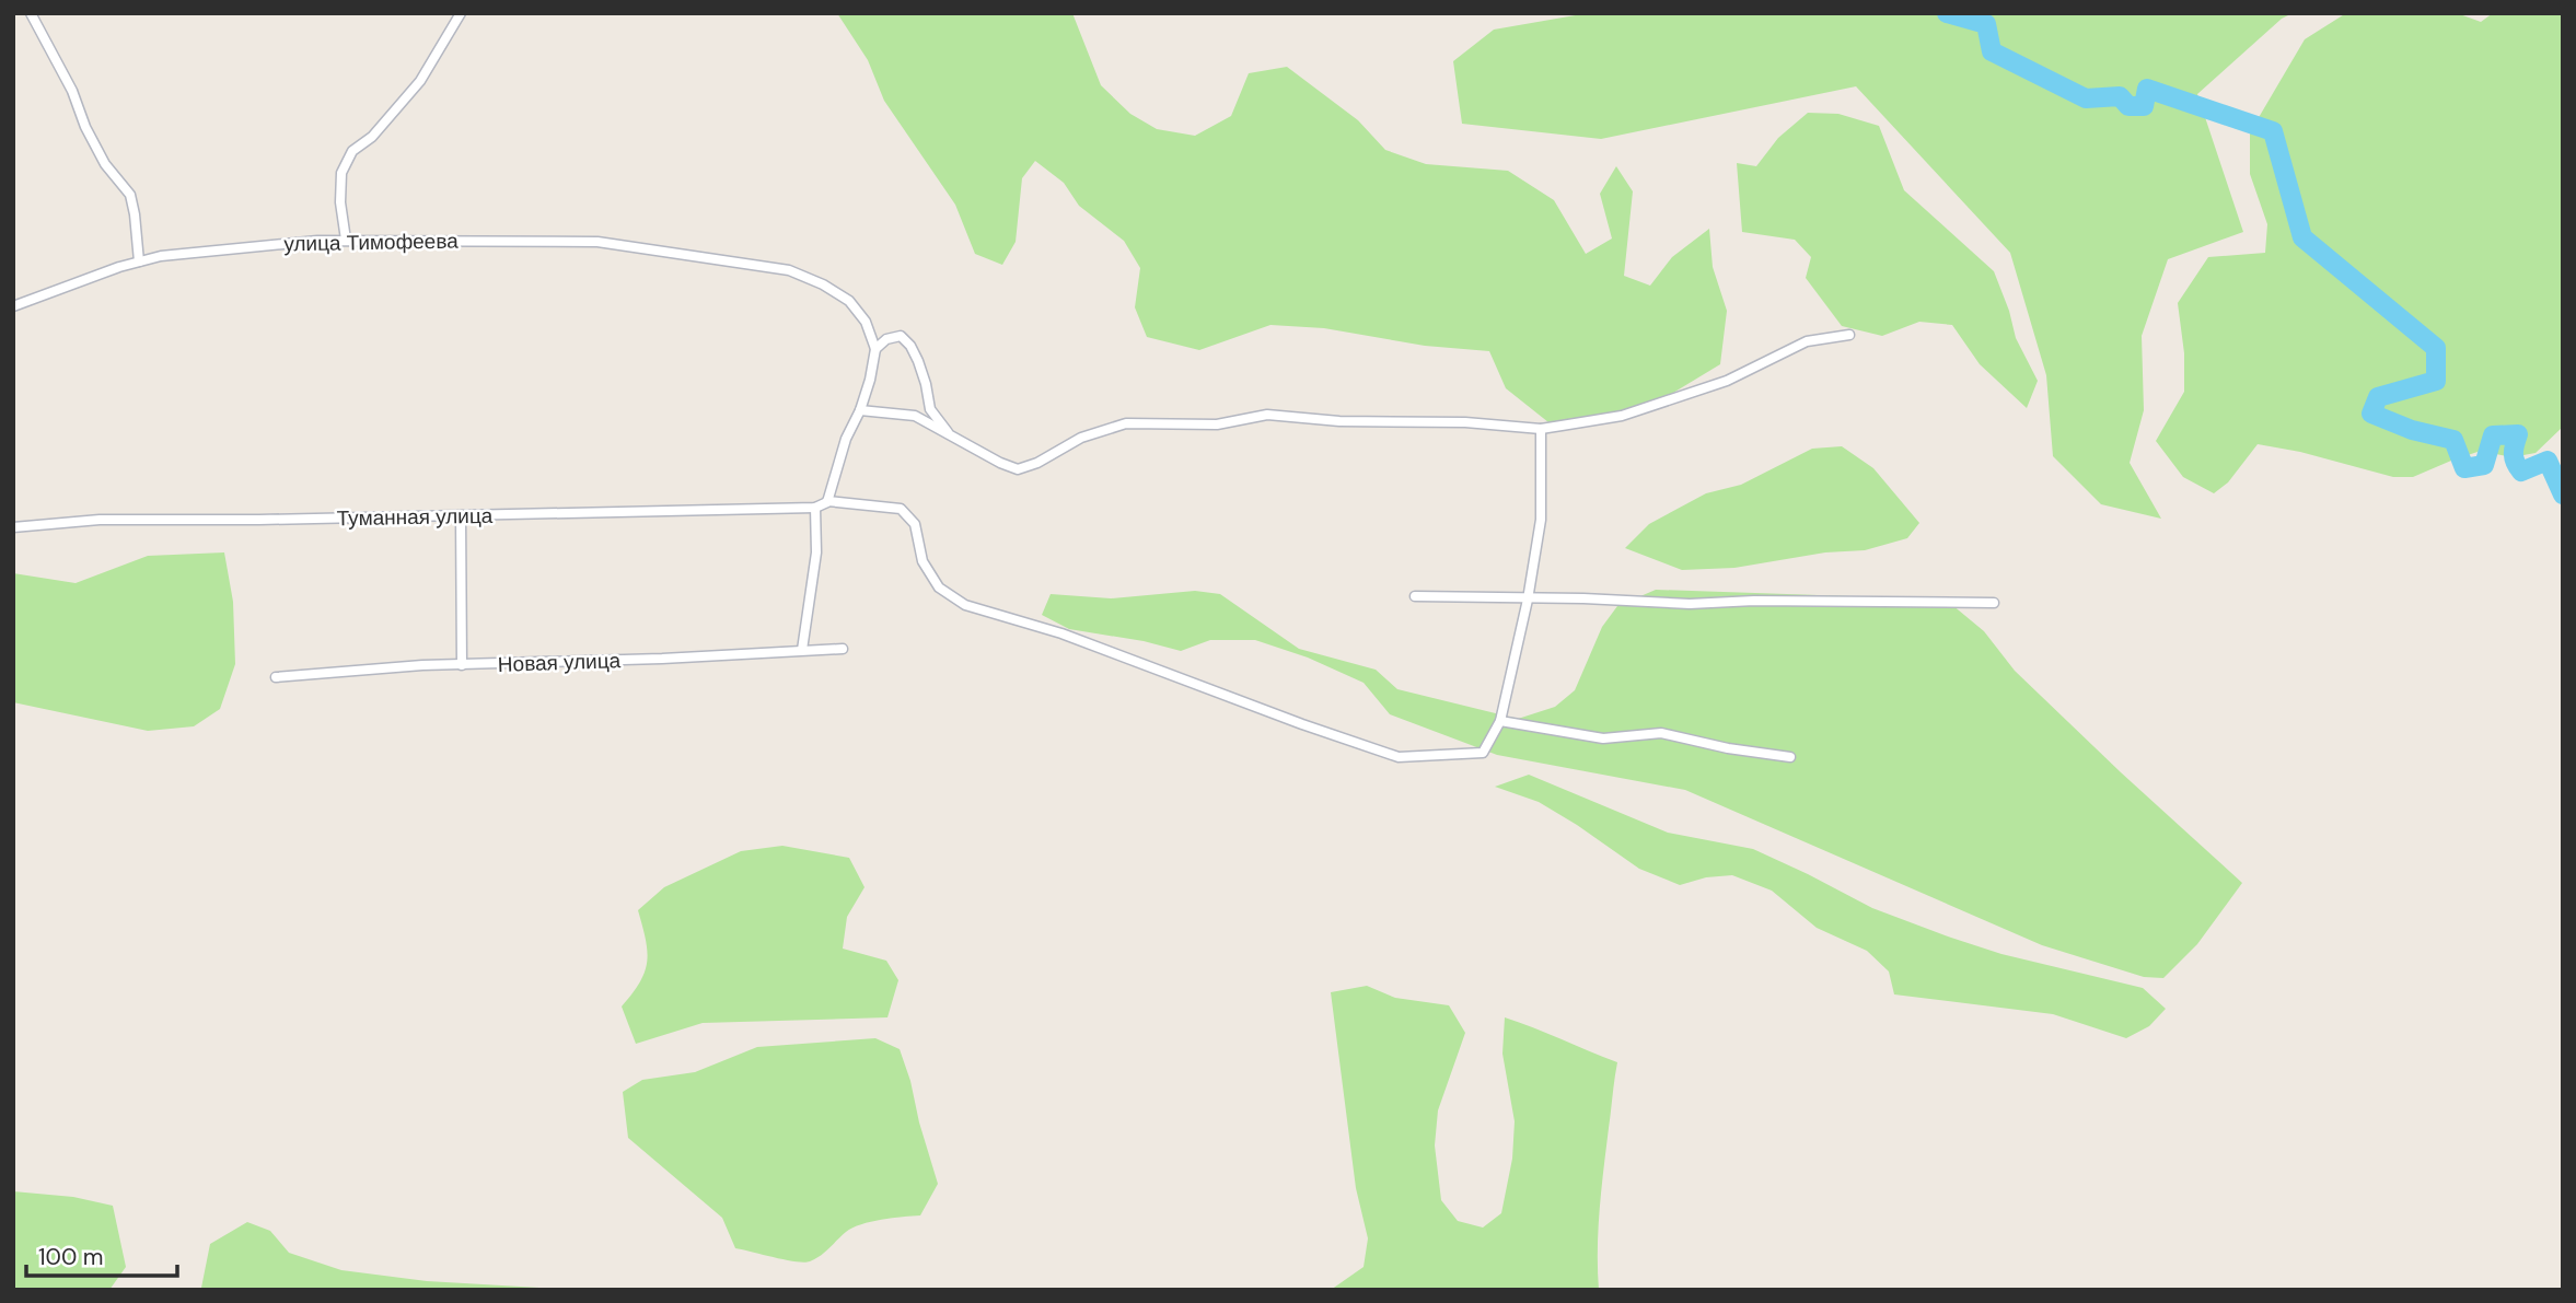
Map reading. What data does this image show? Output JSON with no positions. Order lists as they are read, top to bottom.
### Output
{
  "streets": {
    "street": ["улица Тимофеева", "Туманная улица", "Новая улица"]
  },
  "scale_bar": "100 m"
}
